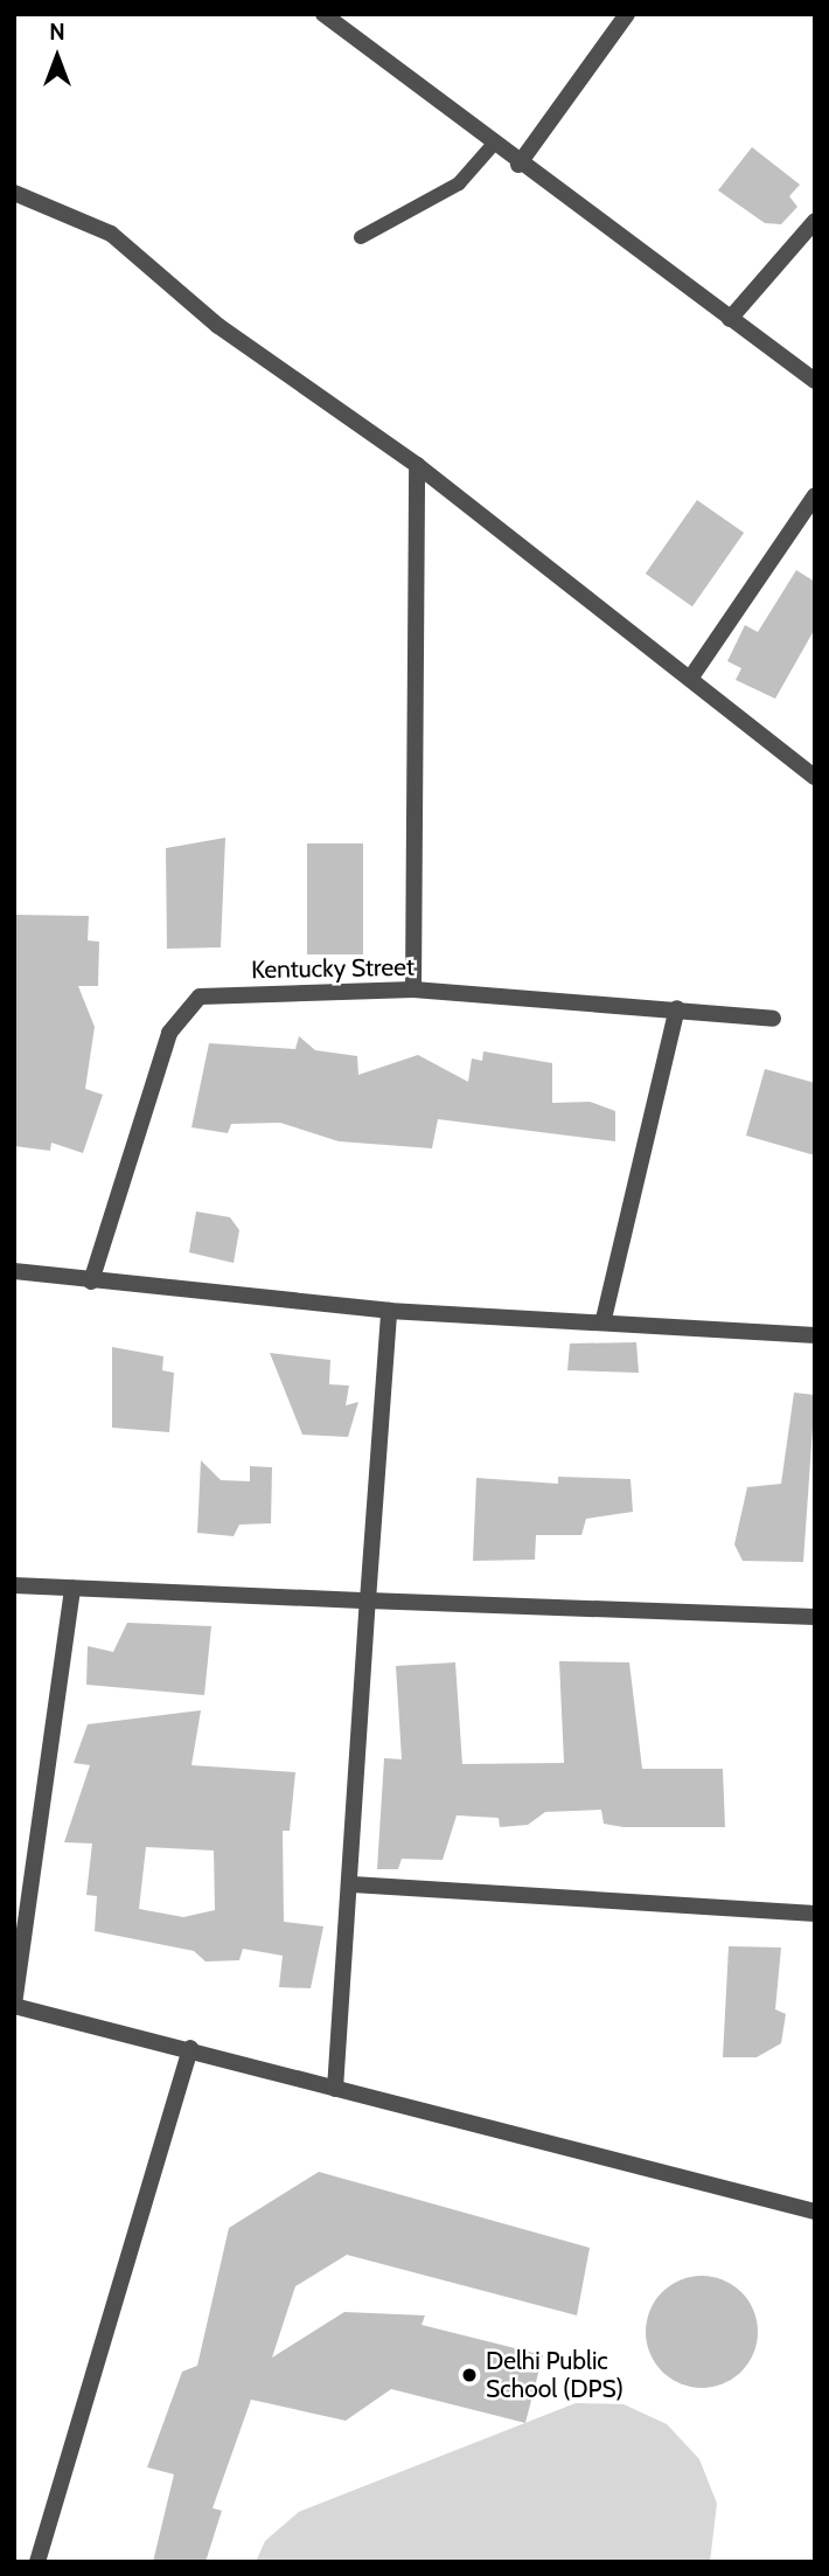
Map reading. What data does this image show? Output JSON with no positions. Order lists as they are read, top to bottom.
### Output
{
  "streets": {
    "street": ["Kentucky Street"]
  },
  "places": ["Delhi Public School (DPS)"],
  "north": "top"
}
